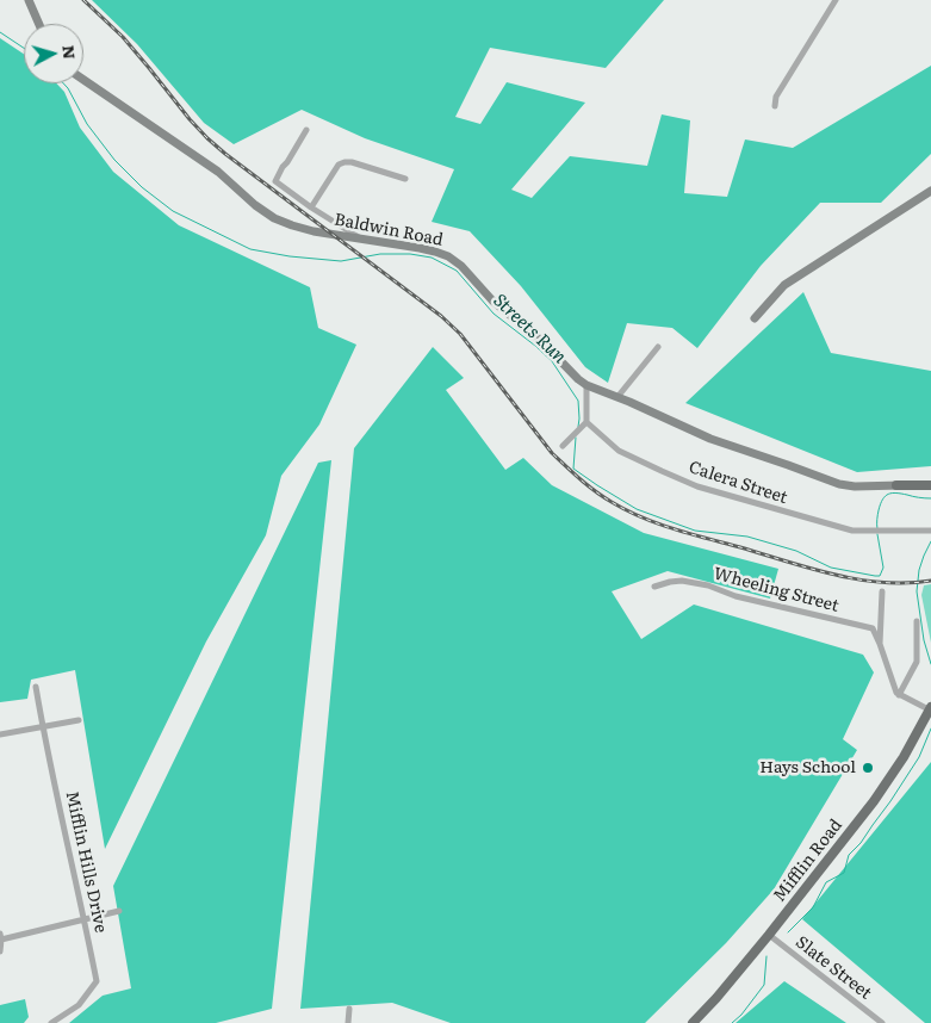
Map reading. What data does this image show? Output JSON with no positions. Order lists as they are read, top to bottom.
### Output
{
  "streets": {
    "main road": ["Baldwin Road", "Mifflin Road"],
    "street": [
      "Calera Street",
      "Wheeling Street",
      "Mifflin Hills Drive",
      "Slate Street"
    ]
  },
  "crossings": [
    ["Mifflin Road", "Slate Street"]
  ],
  "water": ["Streets Run"],
  "places": ["Hays School"],
  "north": "right"
}
